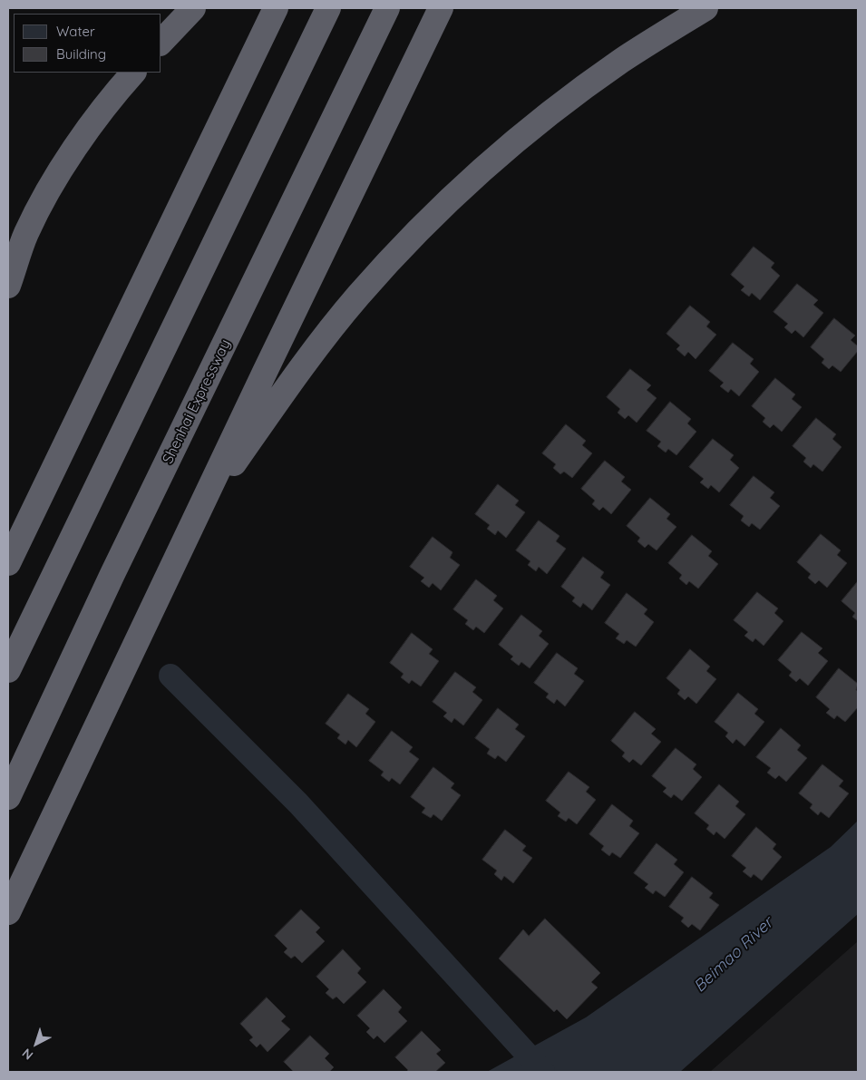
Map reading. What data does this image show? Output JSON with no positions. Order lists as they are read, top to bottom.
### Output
{
  "streets": {
    "highway": ["Shenhai Expressway"]
  },
  "water": ["Beimao River"],
  "legend": ["Water", "Building"],
  "north": "bottom left"
}
